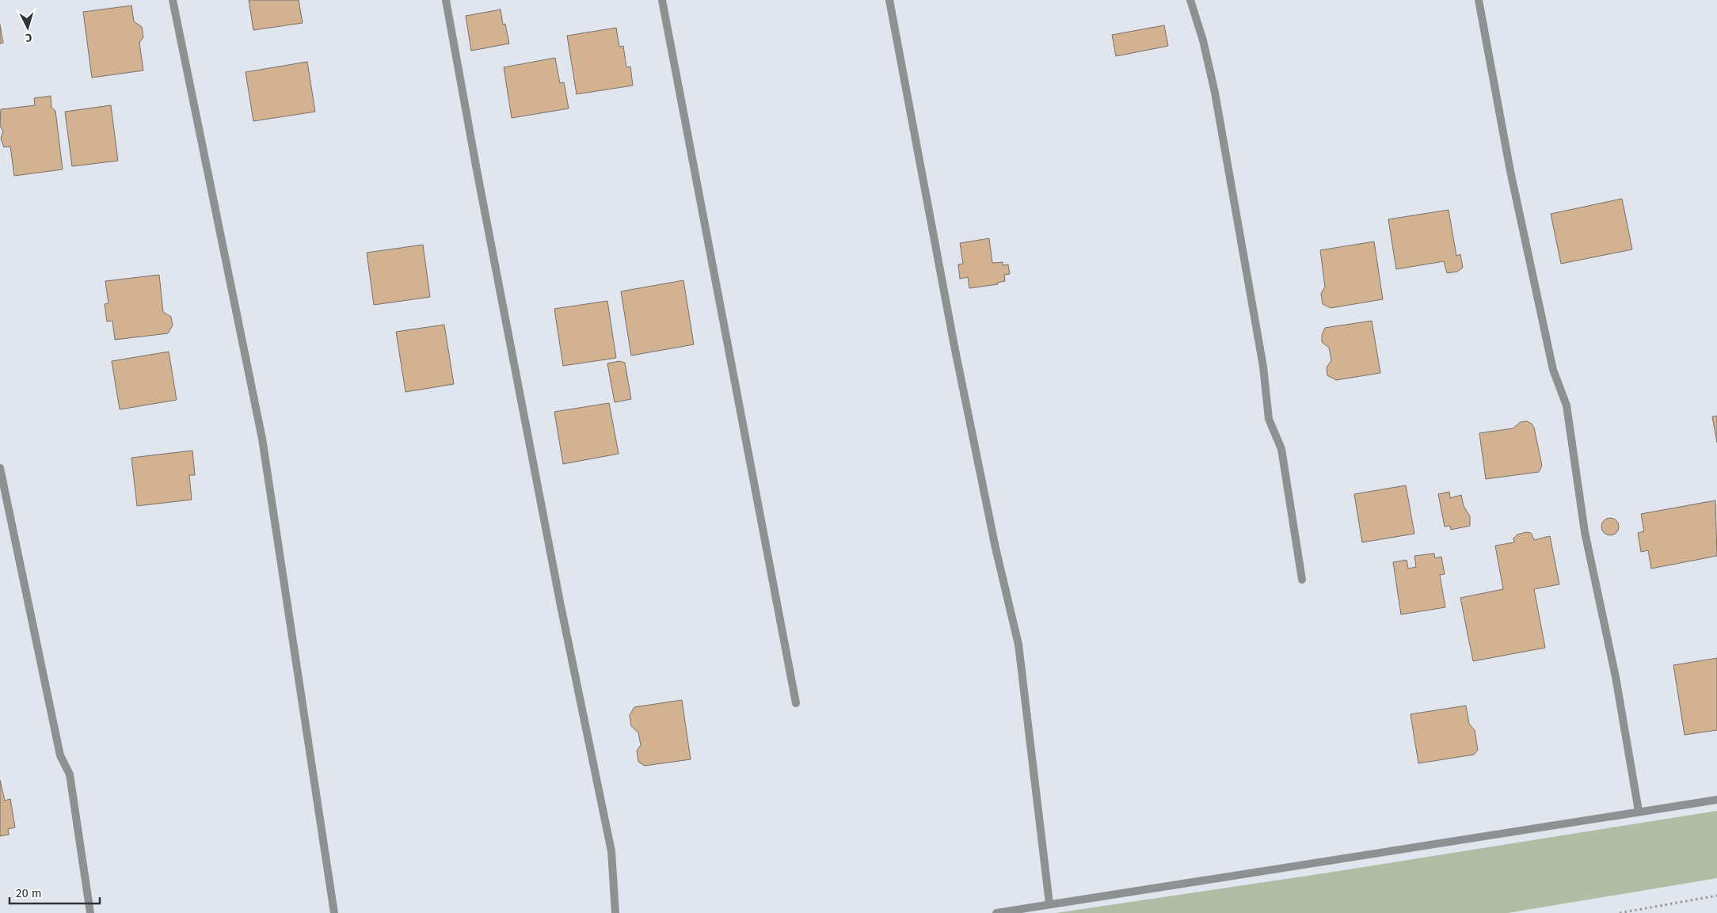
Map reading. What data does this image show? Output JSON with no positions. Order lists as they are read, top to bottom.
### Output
{
  "scale_bar": "20 m",
  "north": "bottom"
}
